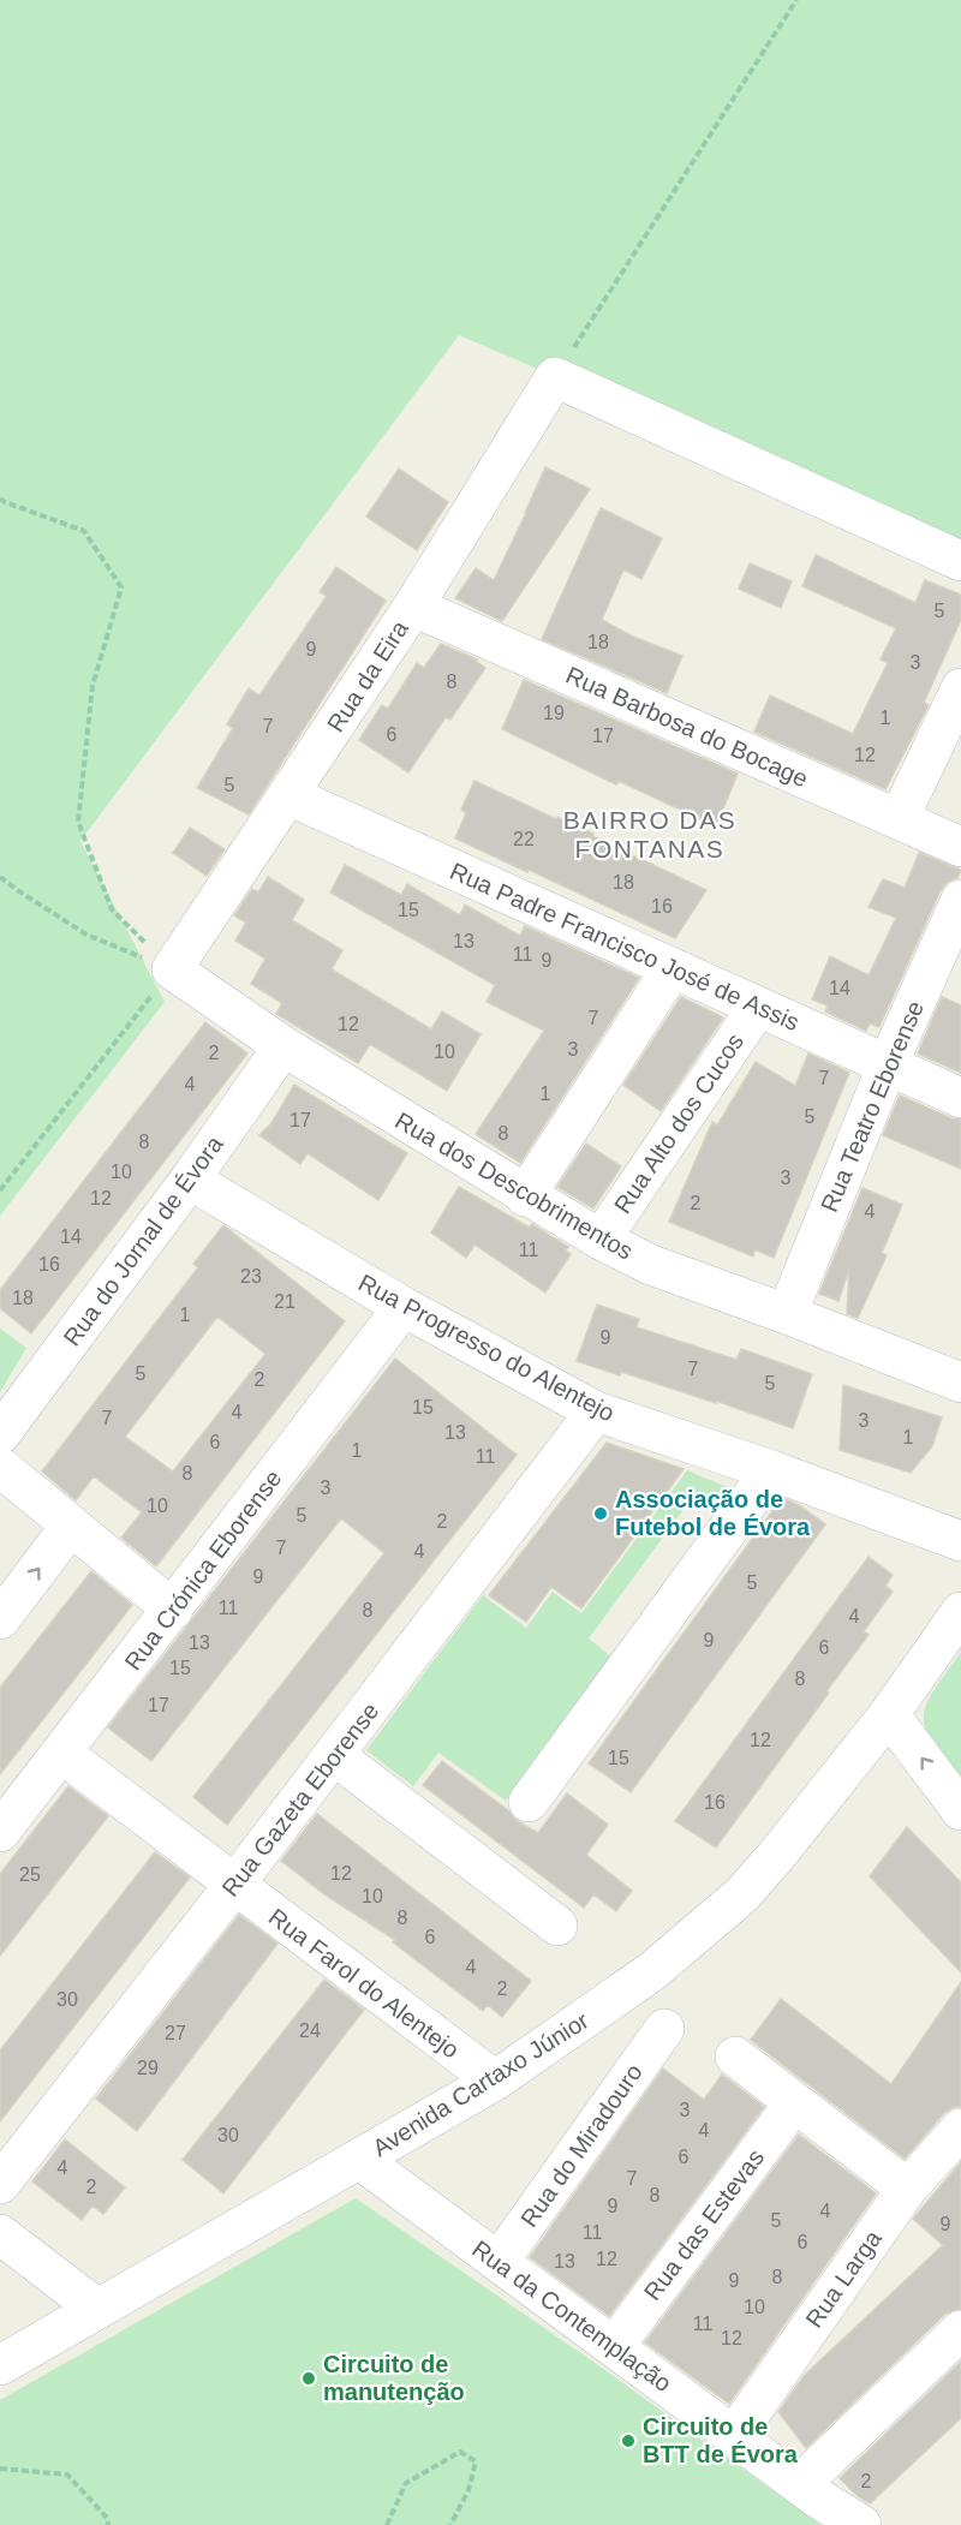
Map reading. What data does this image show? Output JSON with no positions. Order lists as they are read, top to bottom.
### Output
{
  "streets": {
    "street": [
      "Rua da Eira",
      "Rua Barbosa do Bocage",
      "Rua Padre Francisco José de Assis",
      "Rua Teatro Eborense",
      "Rua Alto dos Cucos",
      "Rua dos Descobrimentos",
      "Rua do Jornal de Évora",
      "Rua Progresso do Alentejo",
      "Rua Crónica Eborense",
      "Rua Gazeta Eborense",
      "Rua Farol do Alentejo",
      "Avenida Cartaxo Júnior",
      "Rua do Miradouro",
      "Rua das Estevas",
      "Rua Larga",
      "Rua da Contemplação"
    ]
  },
  "crossings": [
    ["Rua da Eira", "Rua Barbosa do Bocage"],
    ["Rua da Eira", "Rua Padre Francisco José de Assis"],
    ["Rua da Eira", "Rua dos Descobrimentos"],
    ["Rua Padre Francisco José de Assis", "Rua Teatro Eborense"],
    ["Rua Padre Francisco José de Assis", "Rua Alto dos Cucos"],
    ["Rua Teatro Eborense", "Rua dos Descobrimentos"],
    ["Rua Alto dos Cucos", "Rua dos Descobrimentos"],
    ["Rua dos Descobrimentos", "Rua do Jornal de Évora"],
    ["Rua do Jornal de Évora", "Rua Progresso do Alentejo"],
    ["Rua Progresso do Alentejo", "Rua Crónica Eborense"],
    ["Rua Progresso do Alentejo", "Rua Gazeta Eborense"],
    ["Rua Crónica Eborense", "Rua Farol do Alentejo"],
    ["Rua Gazeta Eborense", "Rua Farol do Alentejo"],
    ["Rua Farol do Alentejo", "Avenida Cartaxo Júnior"],
    ["Avenida Cartaxo Júnior", "Rua da Contemplação"],
    ["Rua do Miradouro", "Rua da Contemplação"],
    ["Rua das Estevas", "Rua da Contemplação"],
    ["Rua Larga", "Rua da Contemplação"]
  ],
  "districts": ["BAIRRO DAS FONTANAS"],
  "places": ["Associação de Futebol de Évora", "Circuito de manutenção", "Circuito de BTT de Évora"],
  "house_numbers": [
    "5",
    "18",
    "9",
    "3",
    "8",
    "19",
    "1",
    "7",
    "6",
    "17",
    "12",
    "5",
    "22",
    "18",
    "16",
    "15",
    "13",
    "11",
    "9",
    "14",
    "7",
    "12",
    "3",
    "10",
    "2",
    "7",
    "4",
    "1",
    "5",
    "17",
    "8",
    "8",
    "10",
    "3",
    "12",
    "2",
    "4",
    "14",
    "11",
    "16",
    "23",
    "18",
    "21",
    "1",
    "9",
    "7",
    "5",
    "2",
    "5",
    "15",
    "4",
    "7",
    "3",
    "13",
    "1",
    "6",
    "1",
    "11",
    "8",
    "3",
    "10",
    "5",
    "2",
    "7",
    "4",
    "9",
    "5",
    "11",
    "8",
    "4",
    "9",
    "13",
    "6",
    "15",
    "8",
    "17",
    "12",
    "15",
    "16",
    "12",
    "25",
    "10",
    "8",
    "6",
    "4",
    "2",
    "30",
    "24",
    "27",
    "29",
    "3",
    "4",
    "30",
    "6",
    "4",
    "7",
    "2",
    "8",
    "9",
    "4",
    "5",
    "9",
    "11",
    "6",
    "12",
    "13",
    "8",
    "9",
    "10",
    "11",
    "12",
    "2"
  ]
}
